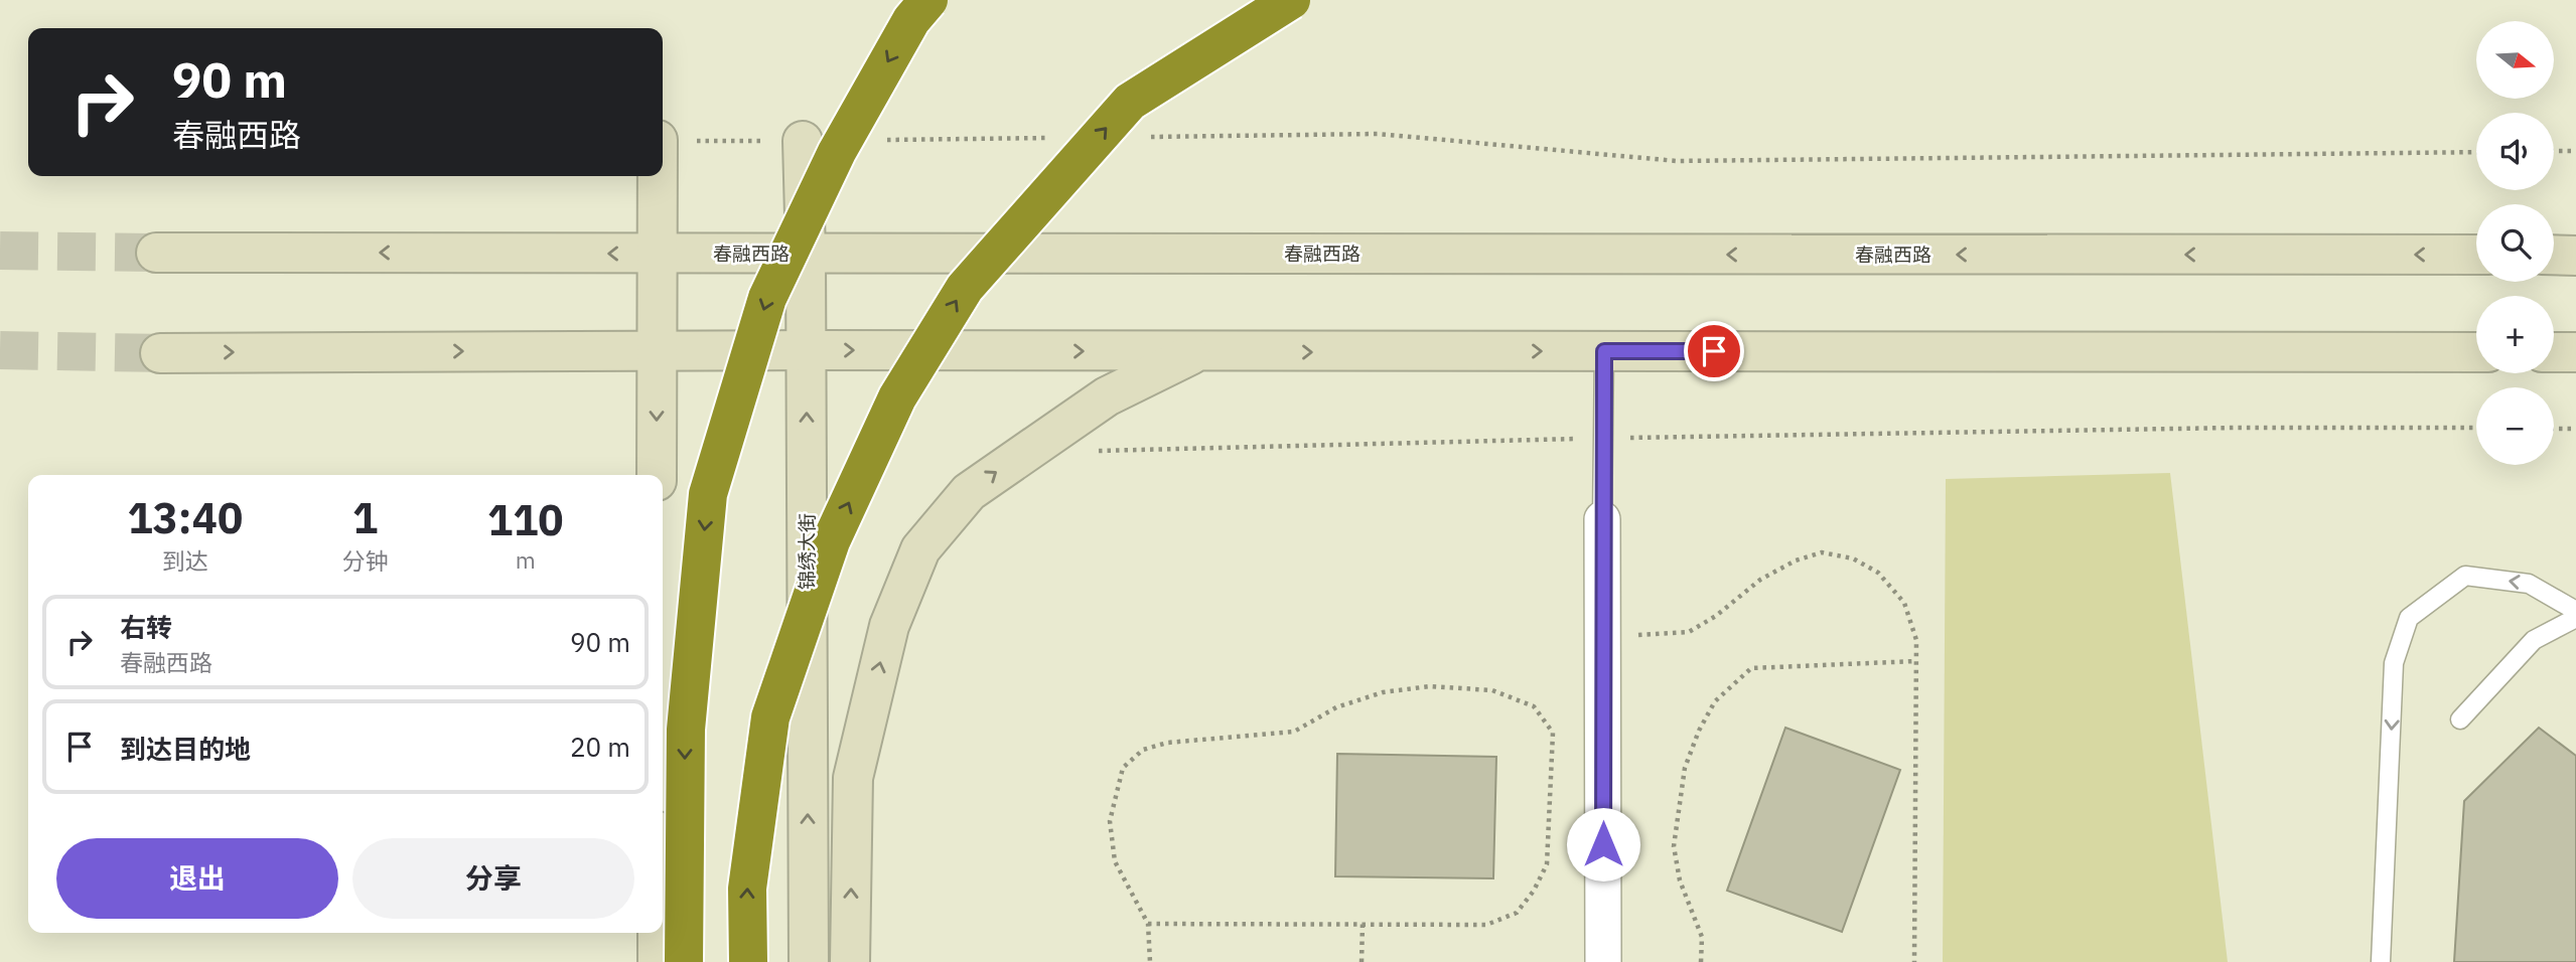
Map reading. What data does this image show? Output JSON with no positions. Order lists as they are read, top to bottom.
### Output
{
  "streets": {
    "main road": ["春融西路", "锦绣大街"]
  },
  "crossings": [
    ["春融西路", "锦绣大街"]
  ],
  "one_way": ["锦绣大街"],
  "north": "right",
  "page": {
    "map_buttons": ["+", "−"],
    "turn": ["90 m", "春融西路"],
    "eta": [
      "13:40",
      "到达",
      "1",
      "分钟",
      "110",
      "m"
    ],
    "list": [
      {
        "name": "右转",
        "note": "春融西路",
        "value": "90 m"
      },
      {
        "name": "到达目的地",
        "value": "20 m"
      }
    ],
    "buttons": ["退出", "分享"]
  }
}
